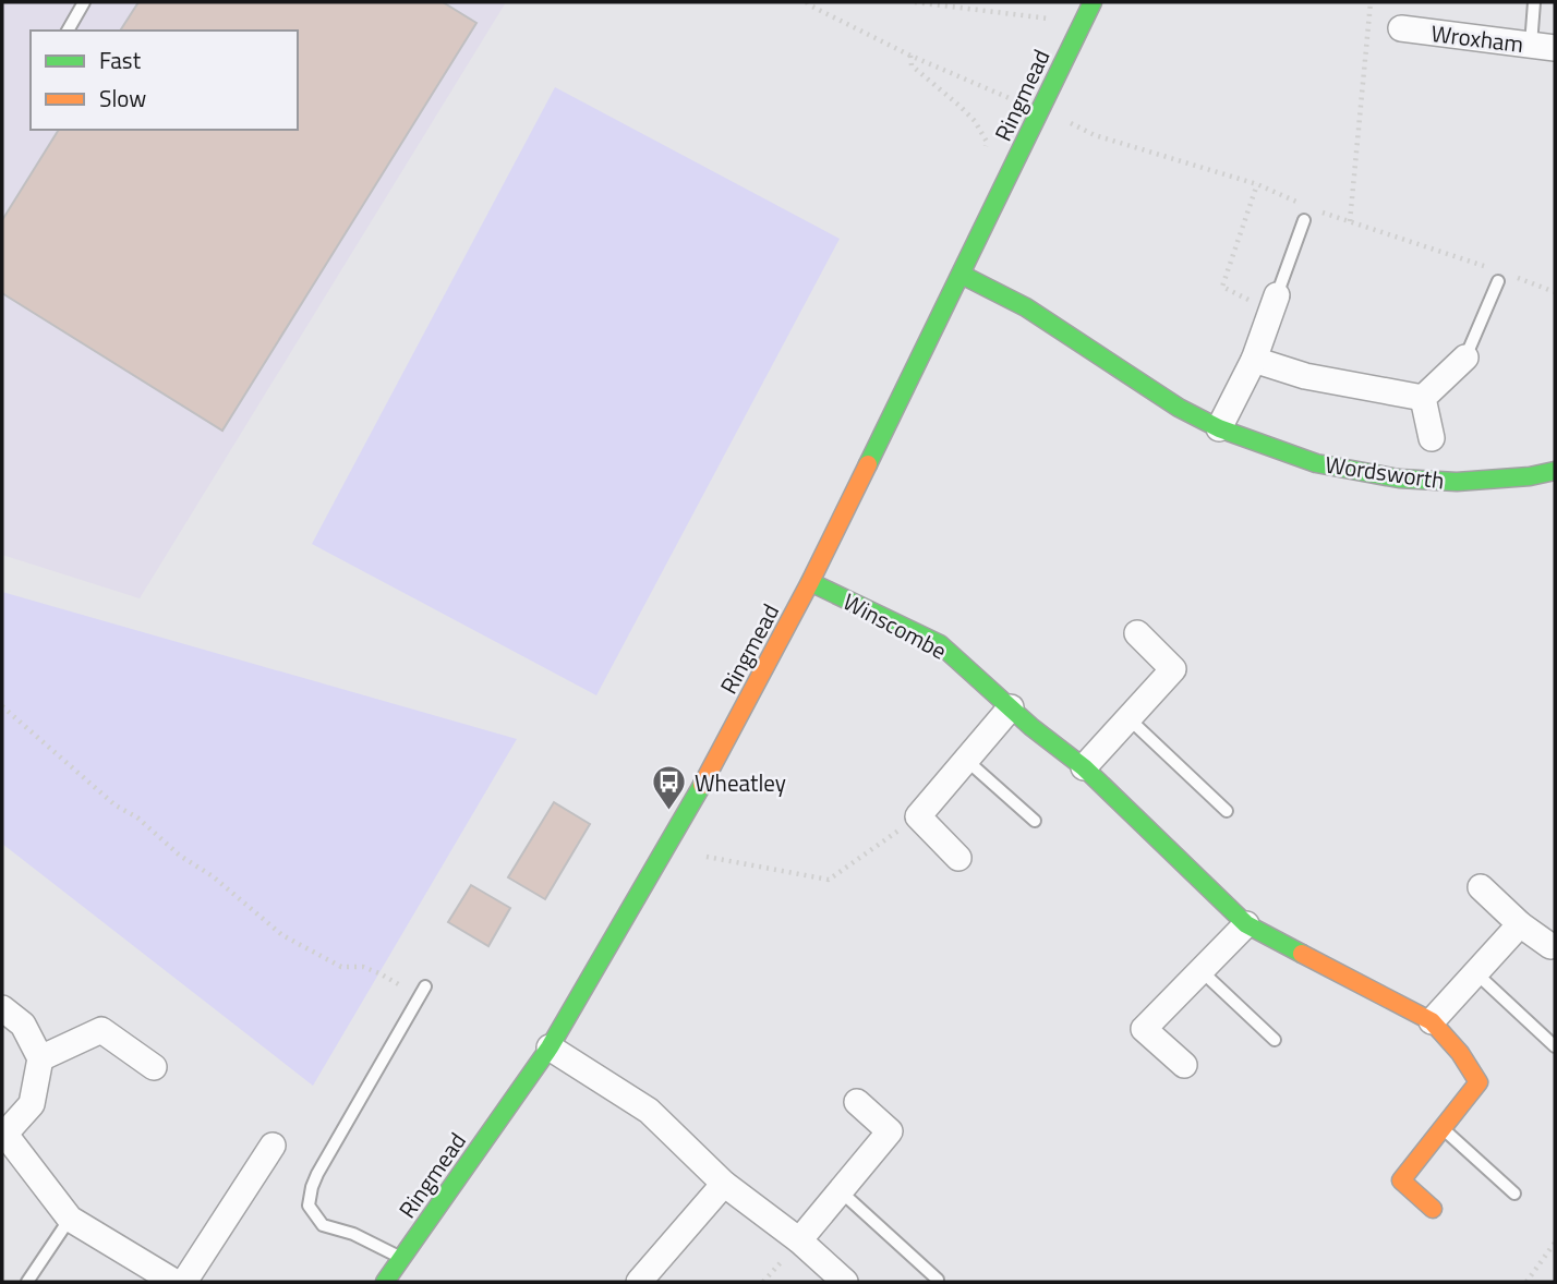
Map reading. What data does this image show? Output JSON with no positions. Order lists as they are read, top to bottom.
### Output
{
  "streets": {
    "street": [
      "Wroxham",
      "Ringmead",
      "Wordsworth",
      "Winscombe"
    ]
  },
  "crossings": [
    ["Ringmead", "Wordsworth"],
    ["Ringmead", "Winscombe"]
  ],
  "places": {
    "bus stop": ["Wheatley"]
  },
  "legend": ["Fast", "Slow"]
}
